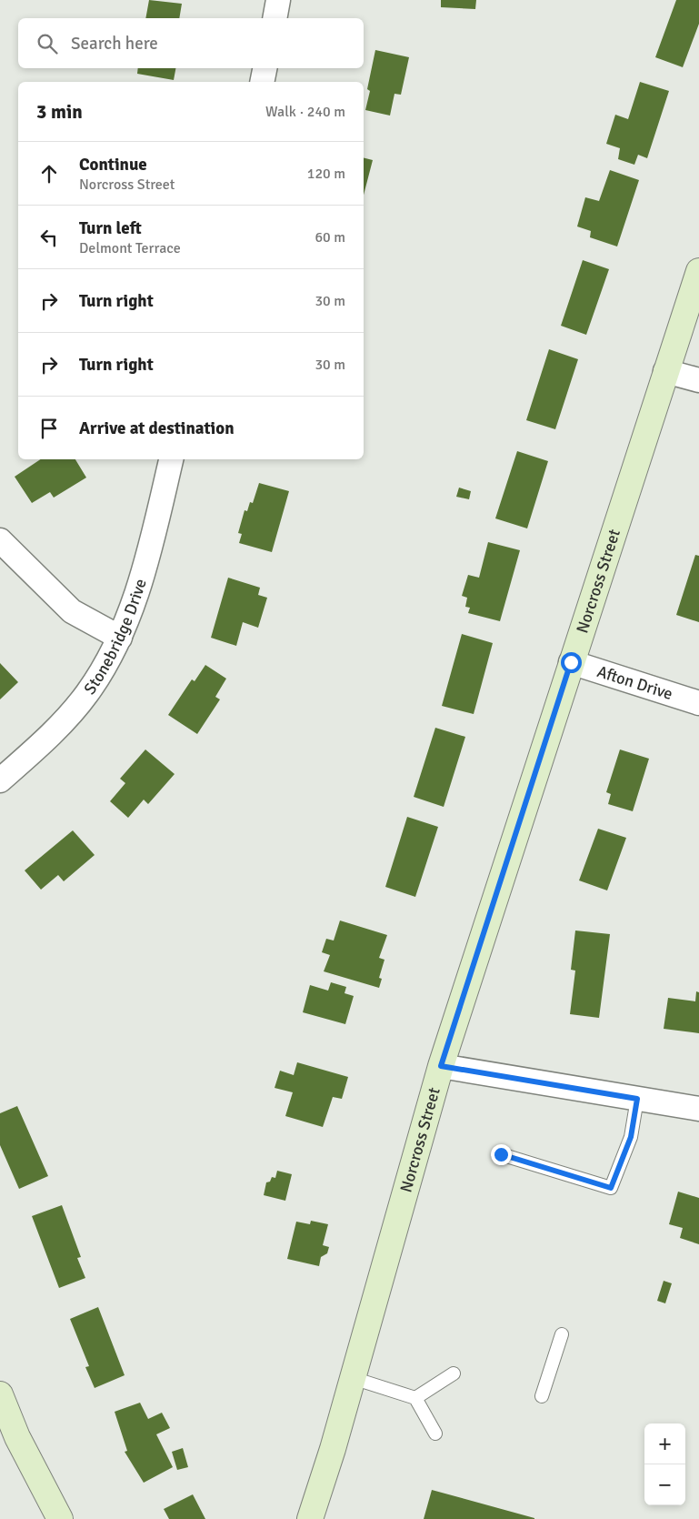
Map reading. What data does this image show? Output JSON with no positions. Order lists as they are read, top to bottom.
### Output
{
  "streets": {
    "street": ["Norcross Street", "Stonebridge Drive", "Afton Drive"]
  },
  "crossings": [
    ["Norcross Street", "Afton Drive"]
  ],
  "page": {
    "search": "Search here",
    "heading": ["3 min", "Walk · 240 m"],
    "list": [
      ["Continue", "Norcross Street", "120 m"],
      ["Turn left", "Delmont Terrace", "60 m"],
      ["Turn right", "30 m"],
      ["Turn right", "30 m"],
      "Arrive at destination"
    ],
    "map_buttons": ["+", "−"]
  }
}
